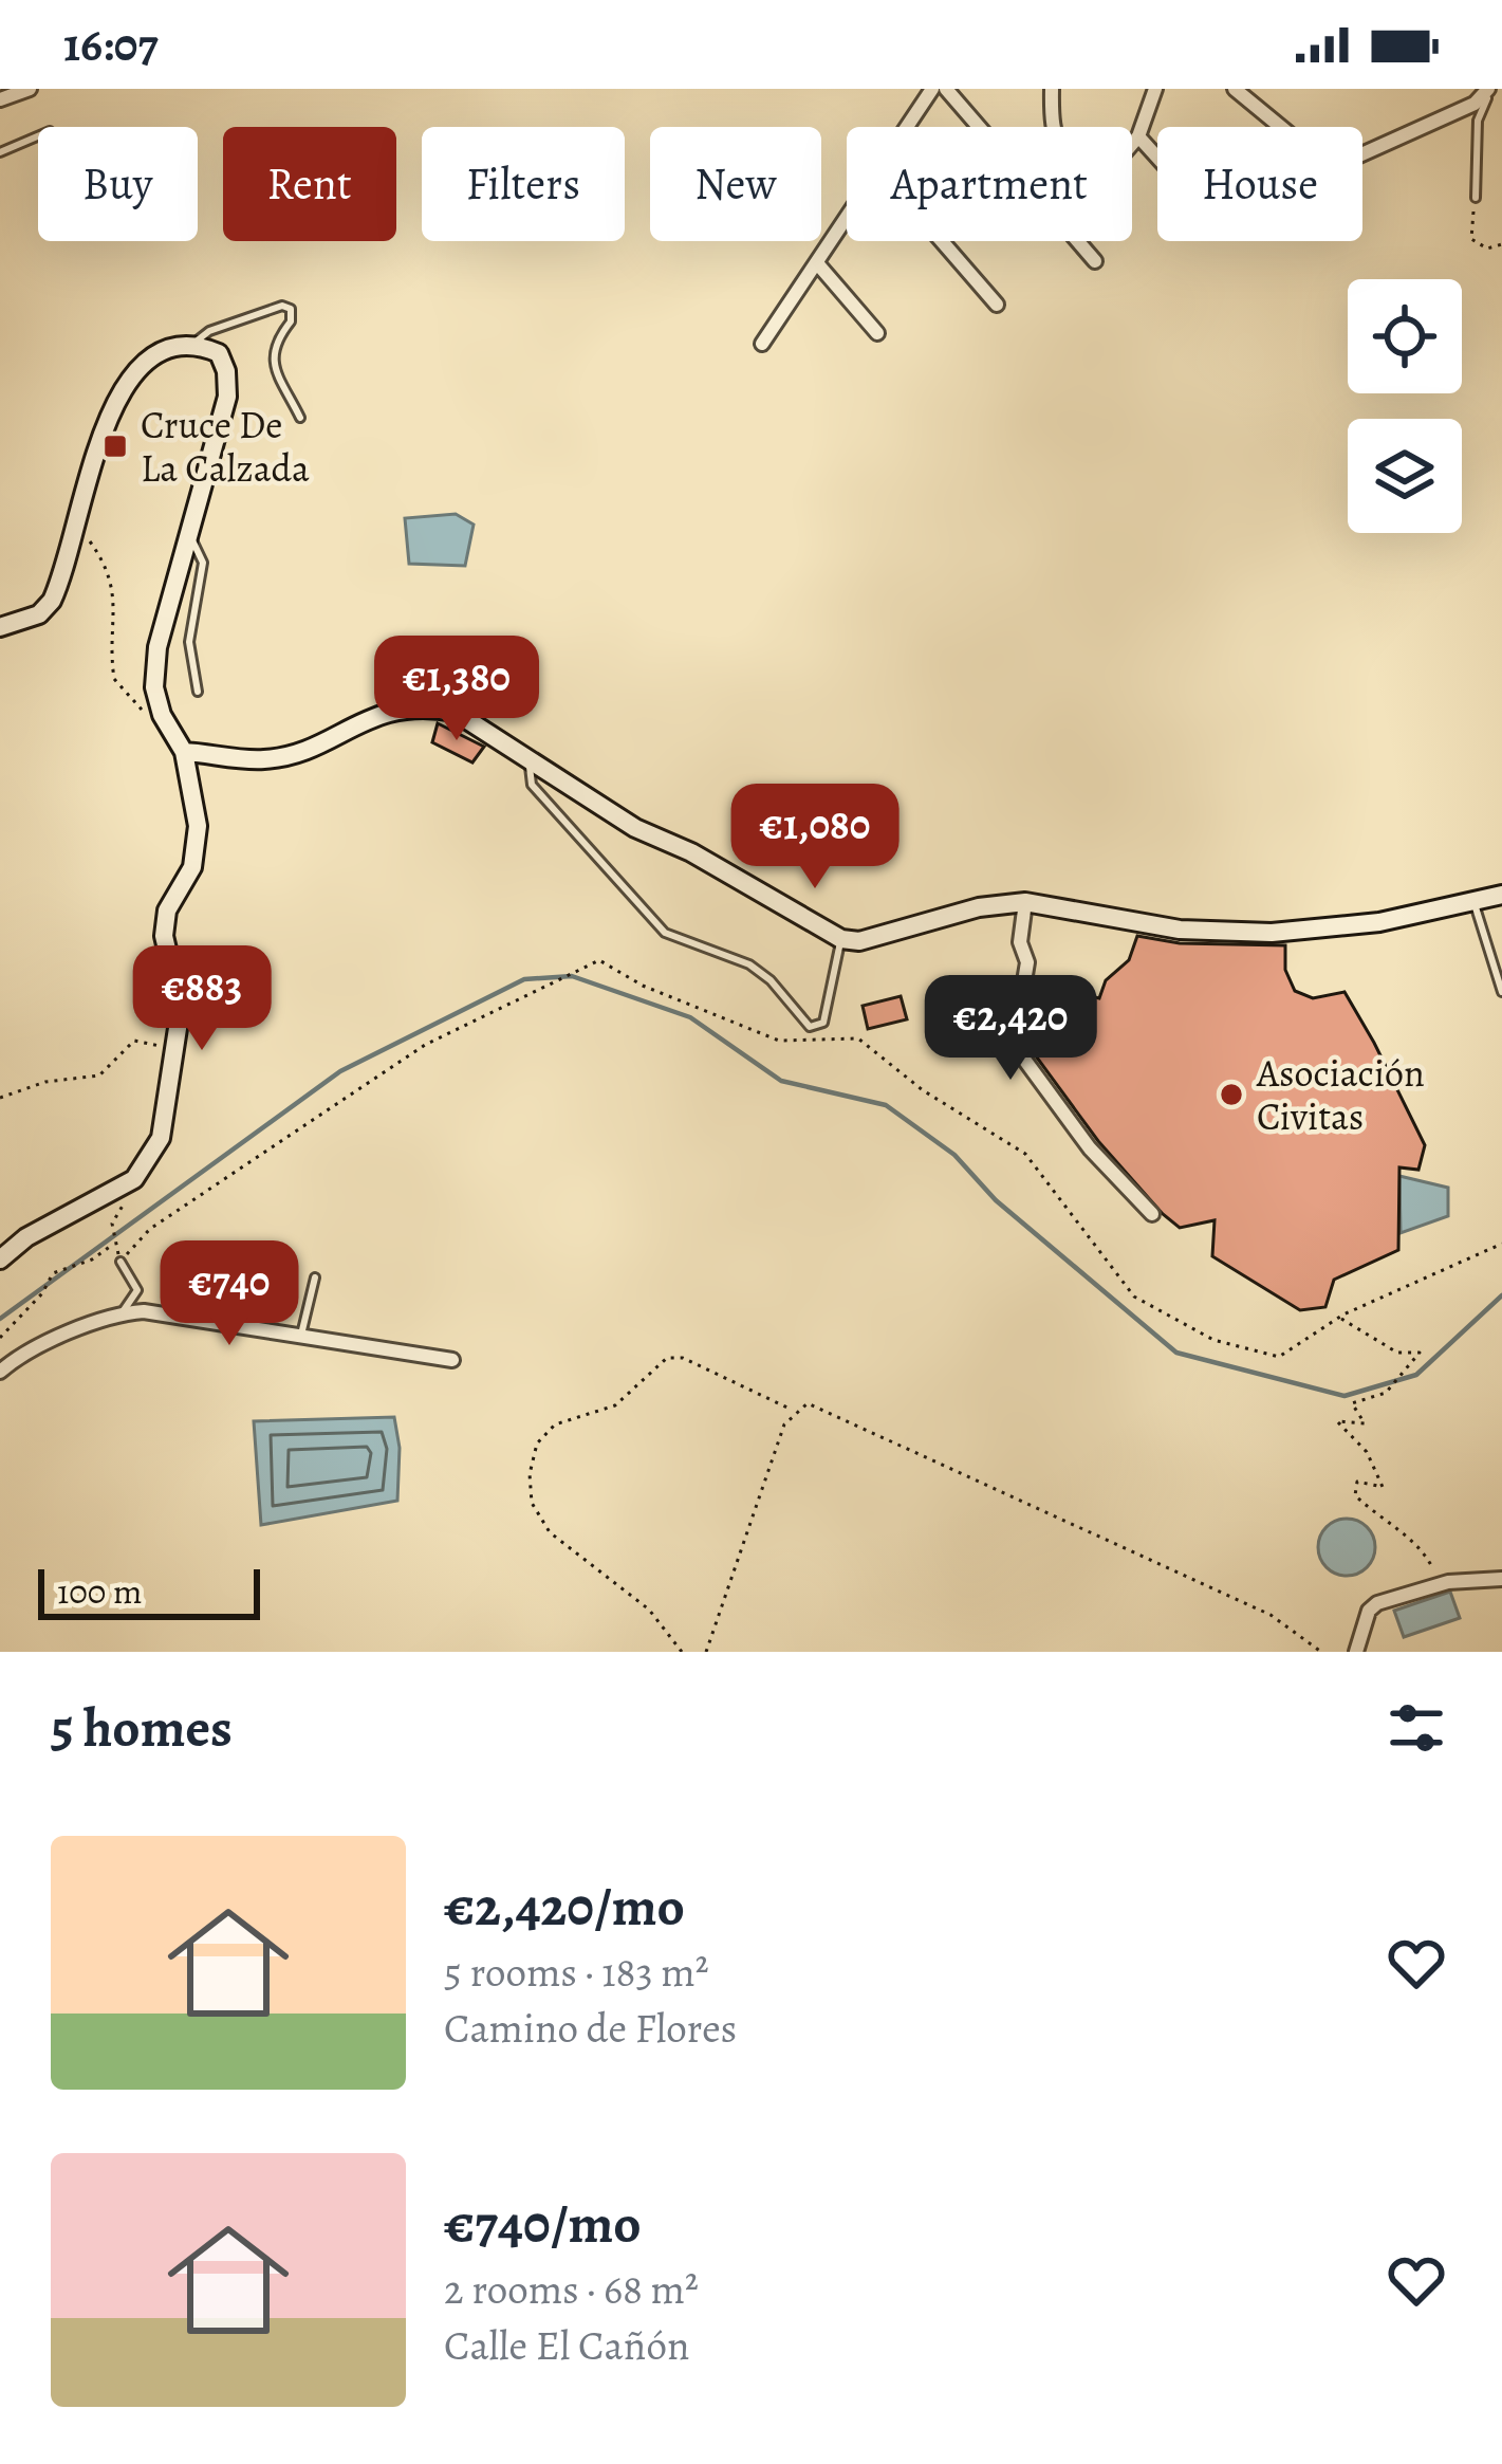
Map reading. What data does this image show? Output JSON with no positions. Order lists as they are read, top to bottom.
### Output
{
  "places": {
    "transit": ["Cruce De La Calzada"],
    "other": ["Asociación Civitas"]
  },
  "scale_bar": "100 m",
  "page": {
    "status": "16:07",
    "chip": [
      "Buy",
      "Rent",
      "Filters",
      "New",
      "Apartment",
      "House"
    ],
    "price": [
      "€1,380",
      "€1,080",
      "€883",
      "€2,420",
      "€740"
    ],
    "scale": "100 m",
    "heading": "5 homes",
    "list": [
      {
        "name": "€2,420/mo",
        "note": "5 rooms · 183 m² · Camino de Flores"
      },
      {
        "name": "€740/mo",
        "note": "2 rooms · 68 m² · Calle El Cañón"
      }
    ]
  }
}
